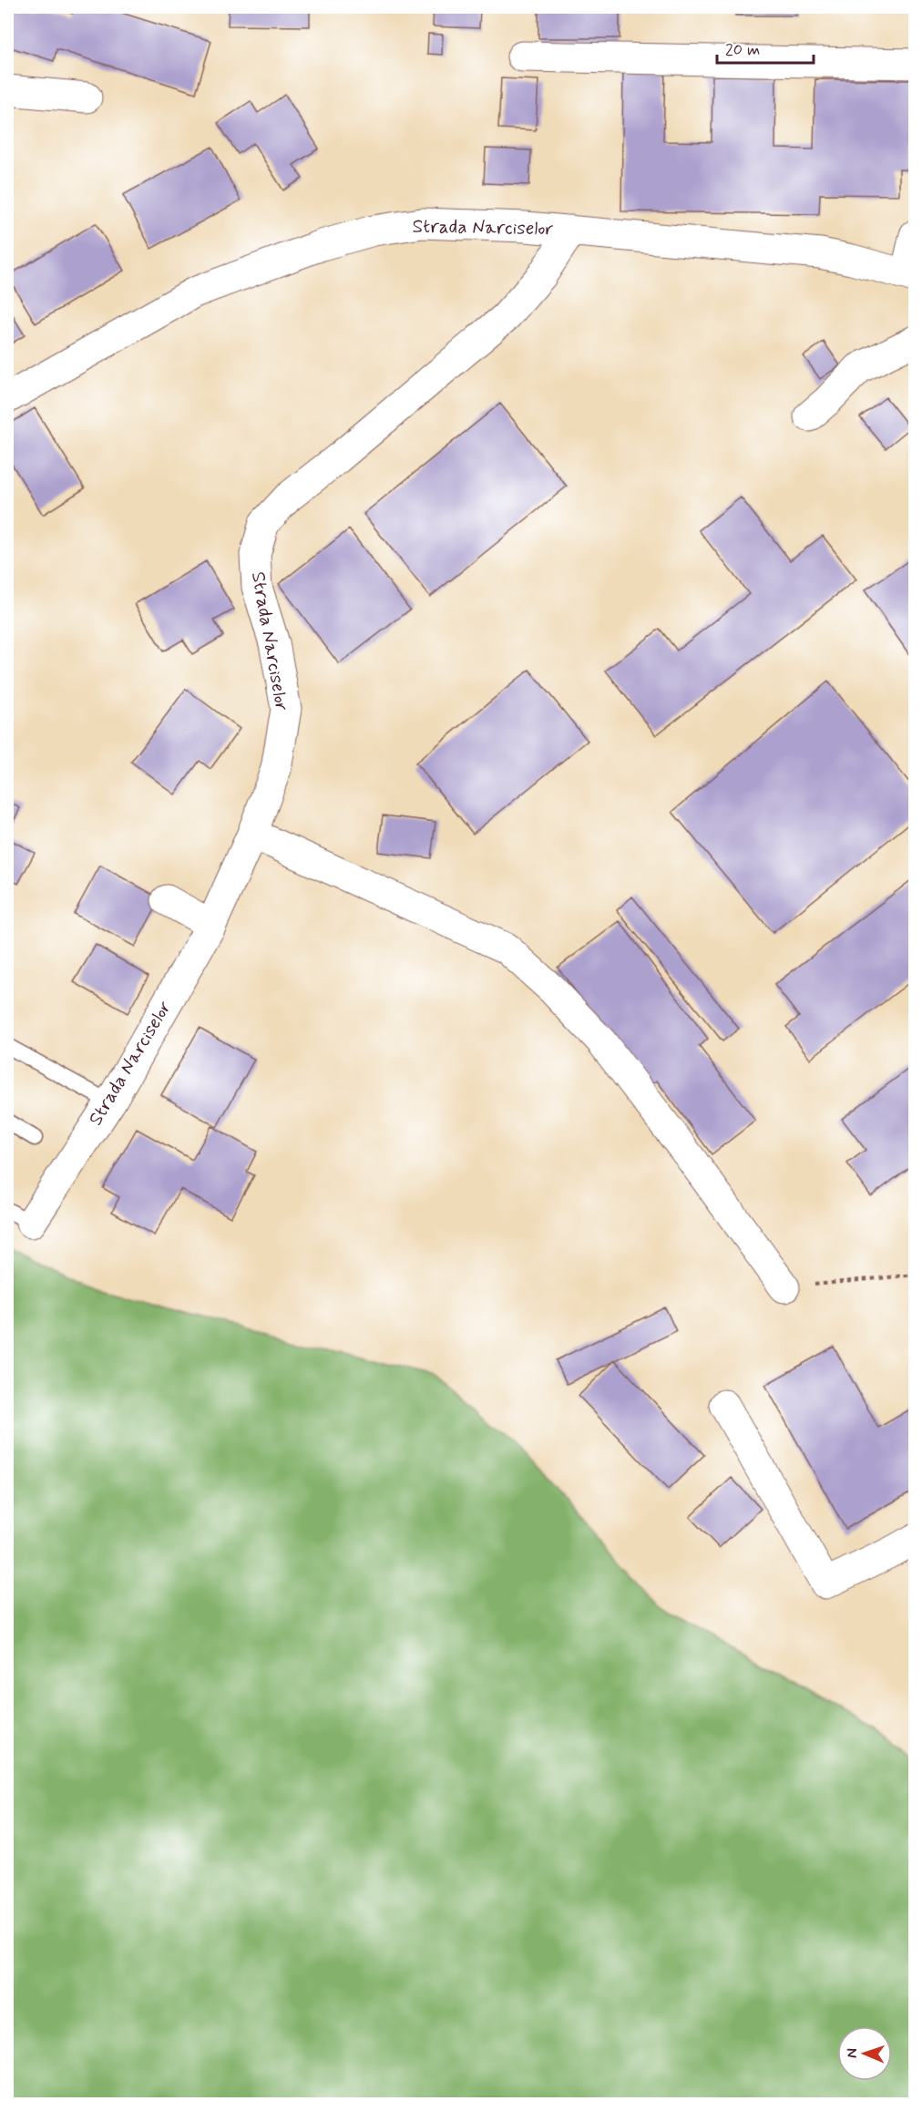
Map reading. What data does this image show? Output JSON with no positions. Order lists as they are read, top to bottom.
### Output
{
  "streets": {
    "street": ["Strada Narciselor"]
  },
  "scale_bar": "20 m",
  "north": "left"
}
